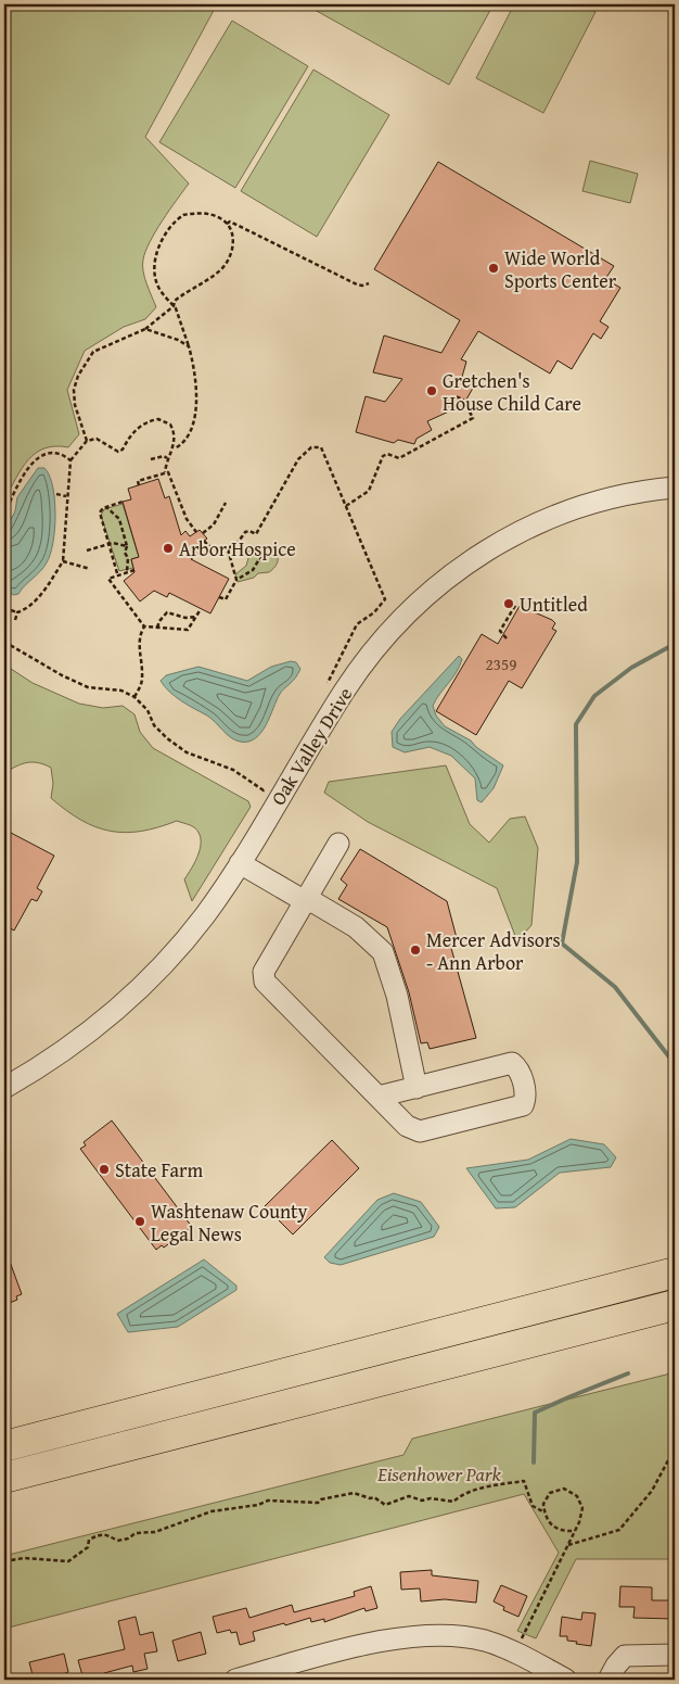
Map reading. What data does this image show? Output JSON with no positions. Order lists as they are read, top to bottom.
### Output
{
  "streets": {
    "street": ["Oak Valley Drive"]
  },
  "parks": ["Eisenhower Park"],
  "places": [
    "Wide World Sports Center",
    "Gretchen's House Child Care",
    "Arbor Hospice",
    "Untitled",
    "Mercer Advisors - Ann Arbor",
    "State Farm",
    "Washtenaw County Legal News"
  ],
  "house_numbers": ["2359"]
}
